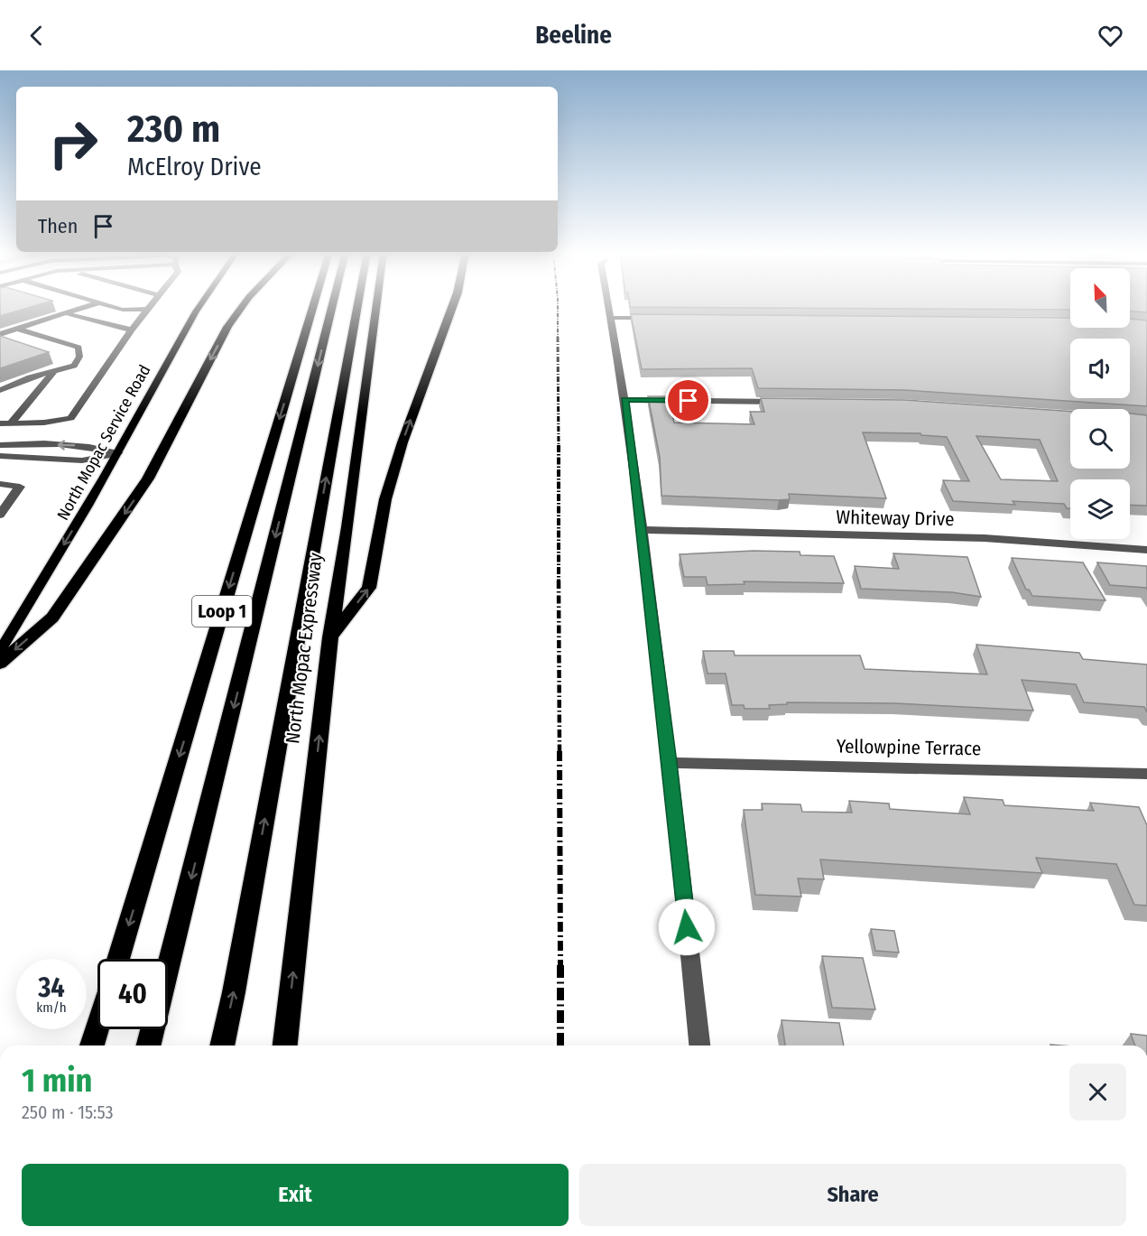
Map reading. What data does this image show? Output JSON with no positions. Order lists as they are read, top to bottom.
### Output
{
  "streets": {
    "highway": ["Loop 1", "North Mopac Expressway"],
    "main road": ["North Mopac Service Road"],
    "street": ["Whiteway Drive", "Yellowpine Terrace"]
  },
  "one_way": ["North Mopac Service Road"],
  "north": "top left",
  "page": {
    "header": "Beeline",
    "turn": ["230 m", "McElroy Drive"],
    "then": "Then",
    "speed": "34 km/h",
    "limit": "40",
    "heading": ["1 min", "250 m · 15:53"],
    "buttons": ["Exit", "Share"]
  }
}
